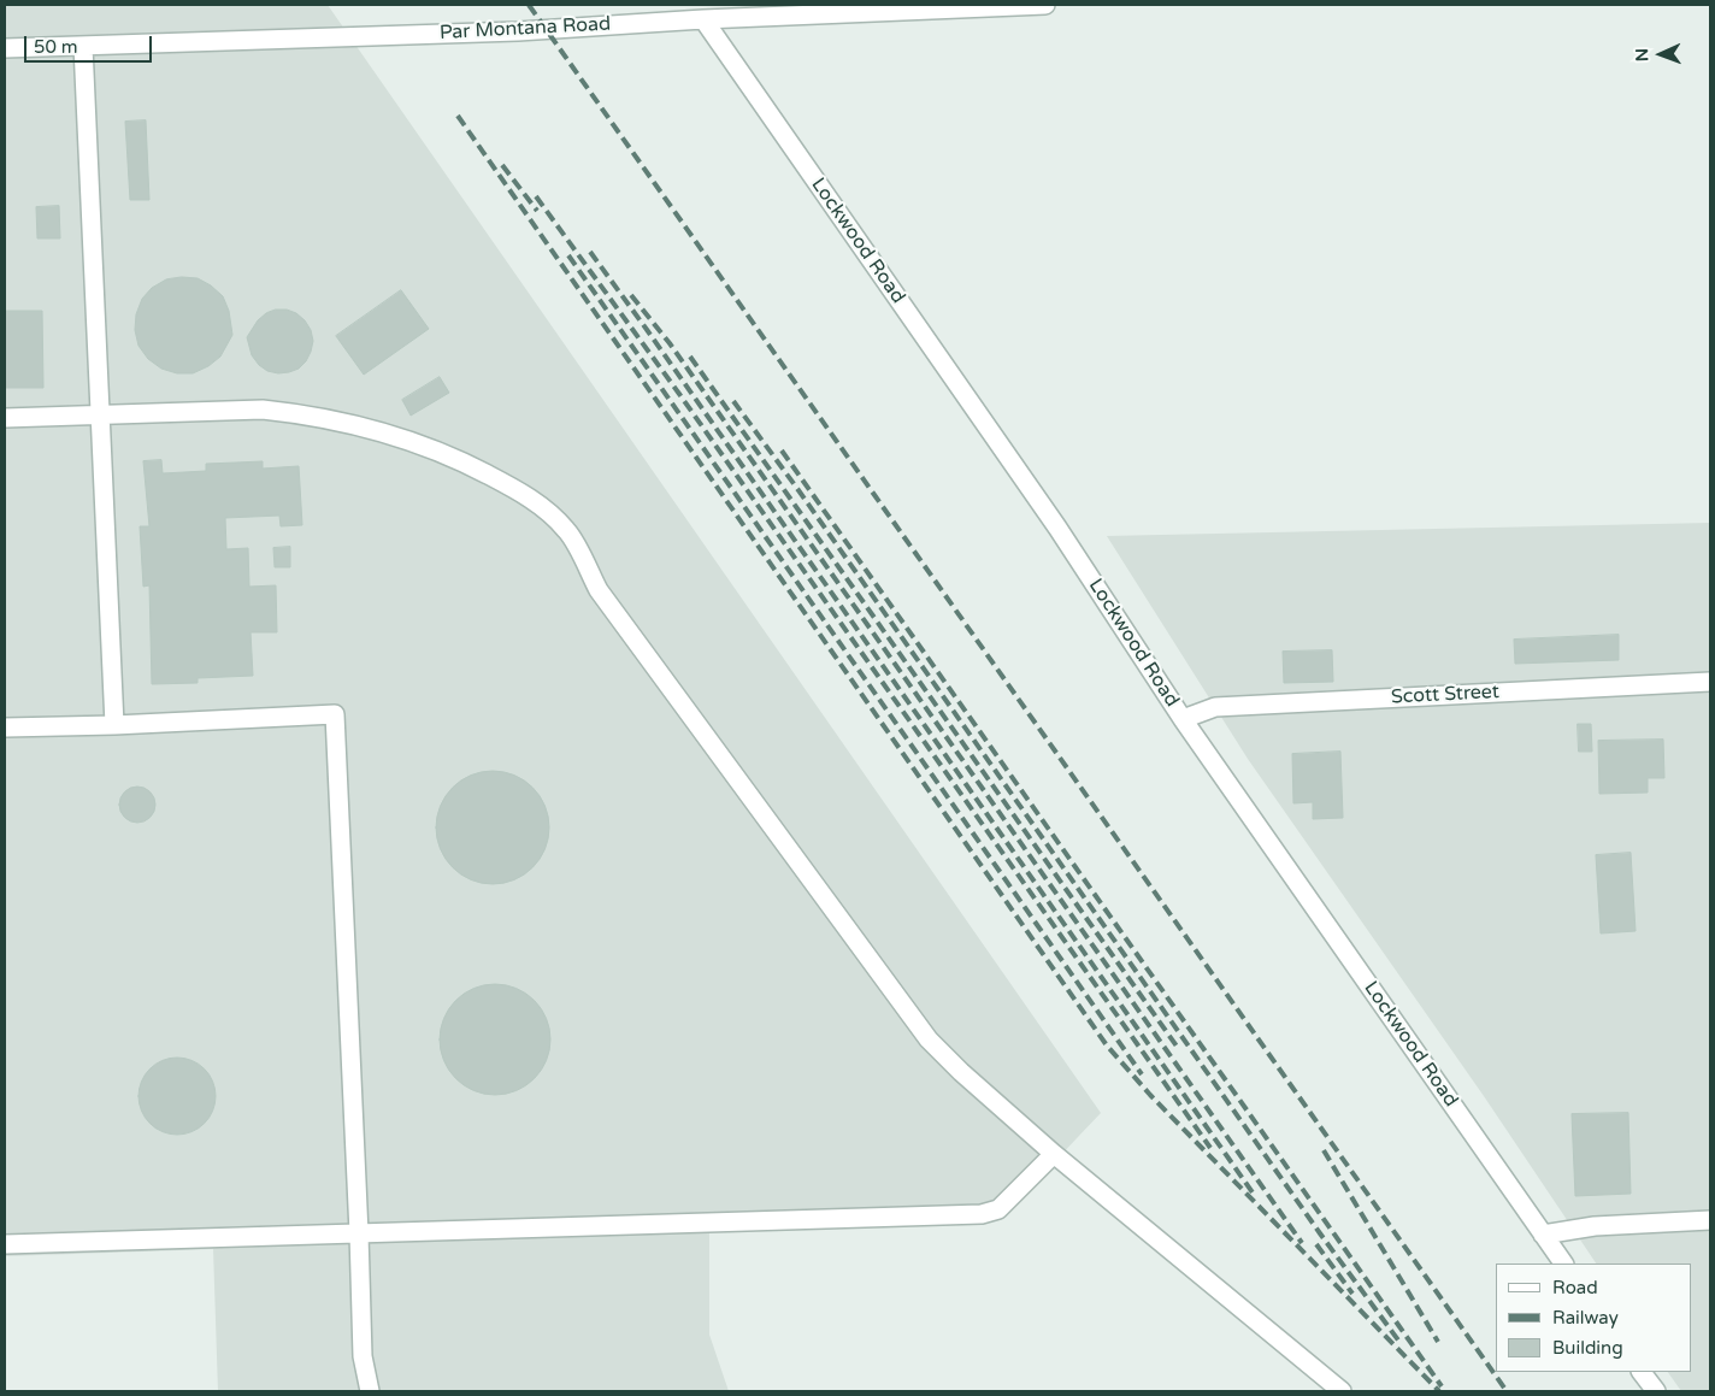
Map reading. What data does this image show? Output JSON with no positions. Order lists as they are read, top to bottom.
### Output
{
  "streets": {
    "street": ["Par Montana Road", "Lockwood Road", "Scott Street"]
  },
  "crossings": [
    ["Par Montana Road", "Lockwood Road"],
    ["Lockwood Road", "Scott Street"]
  ],
  "legend": ["Road", "Railway", "Building"],
  "scale_bar": "50 m",
  "north": "left"
}
